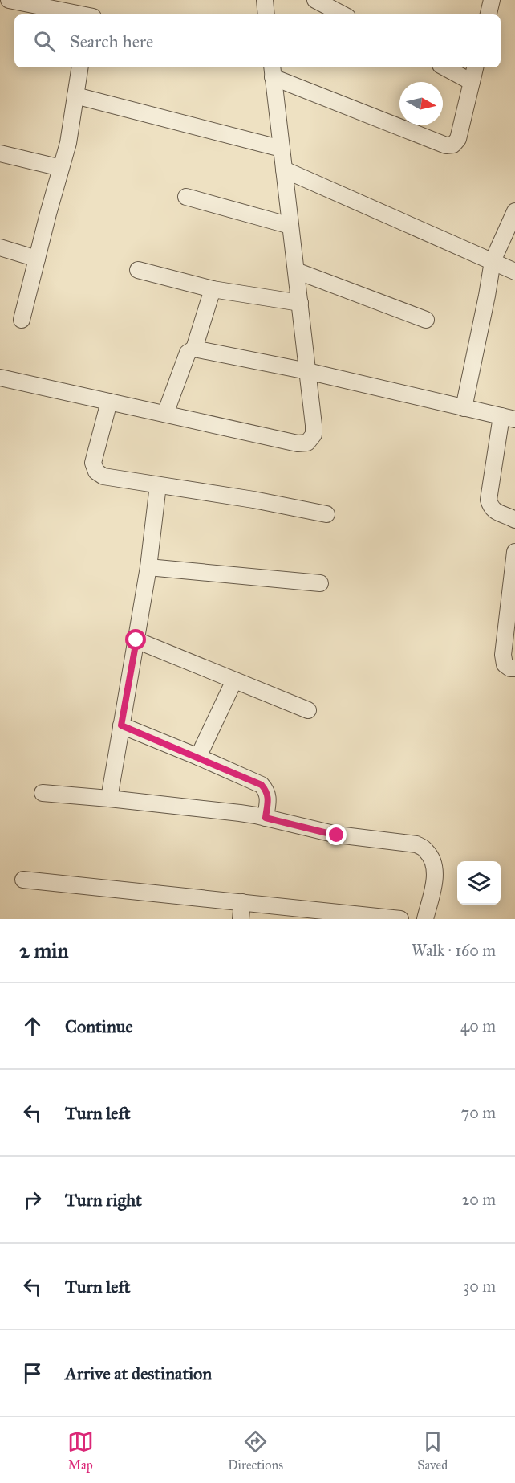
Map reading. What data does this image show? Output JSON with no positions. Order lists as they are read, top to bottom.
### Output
{
  "north": "right",
  "page": {
    "search": "Search here",
    "heading": ["2 min", "Walk · 160 m"],
    "list": [
      ["Continue", "40 m"],
      ["Turn left", "70 m"],
      ["Turn right", "20 m"],
      ["Turn left", "30 m"],
      "Arrive at destination"
    ],
    "nav": ["Map", "Directions", "Saved"]
  }
}
